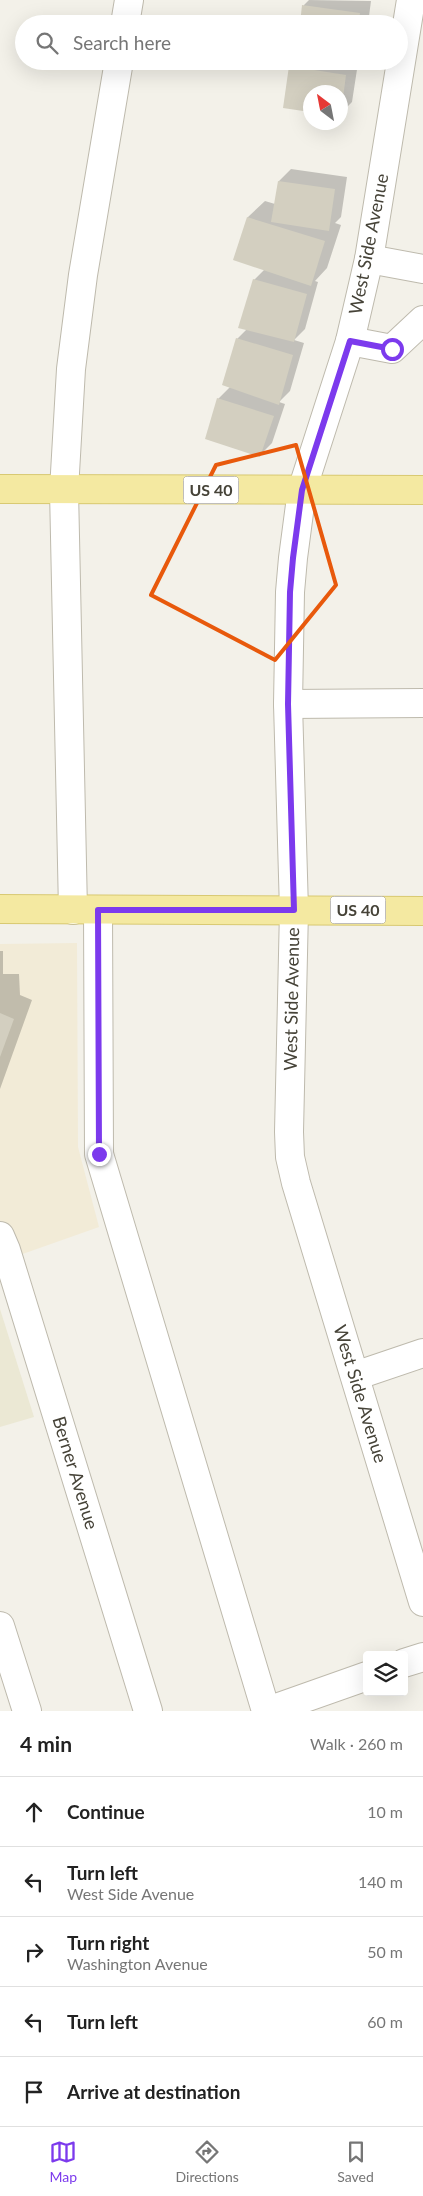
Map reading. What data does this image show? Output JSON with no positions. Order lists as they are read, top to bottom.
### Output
{
  "streets": {
    "main road": ["US 40"],
    "street": ["West Side Avenue", "Berner Avenue"]
  },
  "crossings": [
    ["West Side Avenue", "US 40"]
  ],
  "north": "top left",
  "page": {
    "search": "Search here",
    "heading": ["4 min", "Walk · 260 m"],
    "list": [
      ["Continue", "10 m"],
      ["Turn left", "West Side Avenue", "140 m"],
      ["Turn right", "Washington Avenue", "50 m"],
      ["Turn left", "60 m"],
      "Arrive at destination"
    ],
    "nav": ["Map", "Directions", "Saved"]
  }
}
